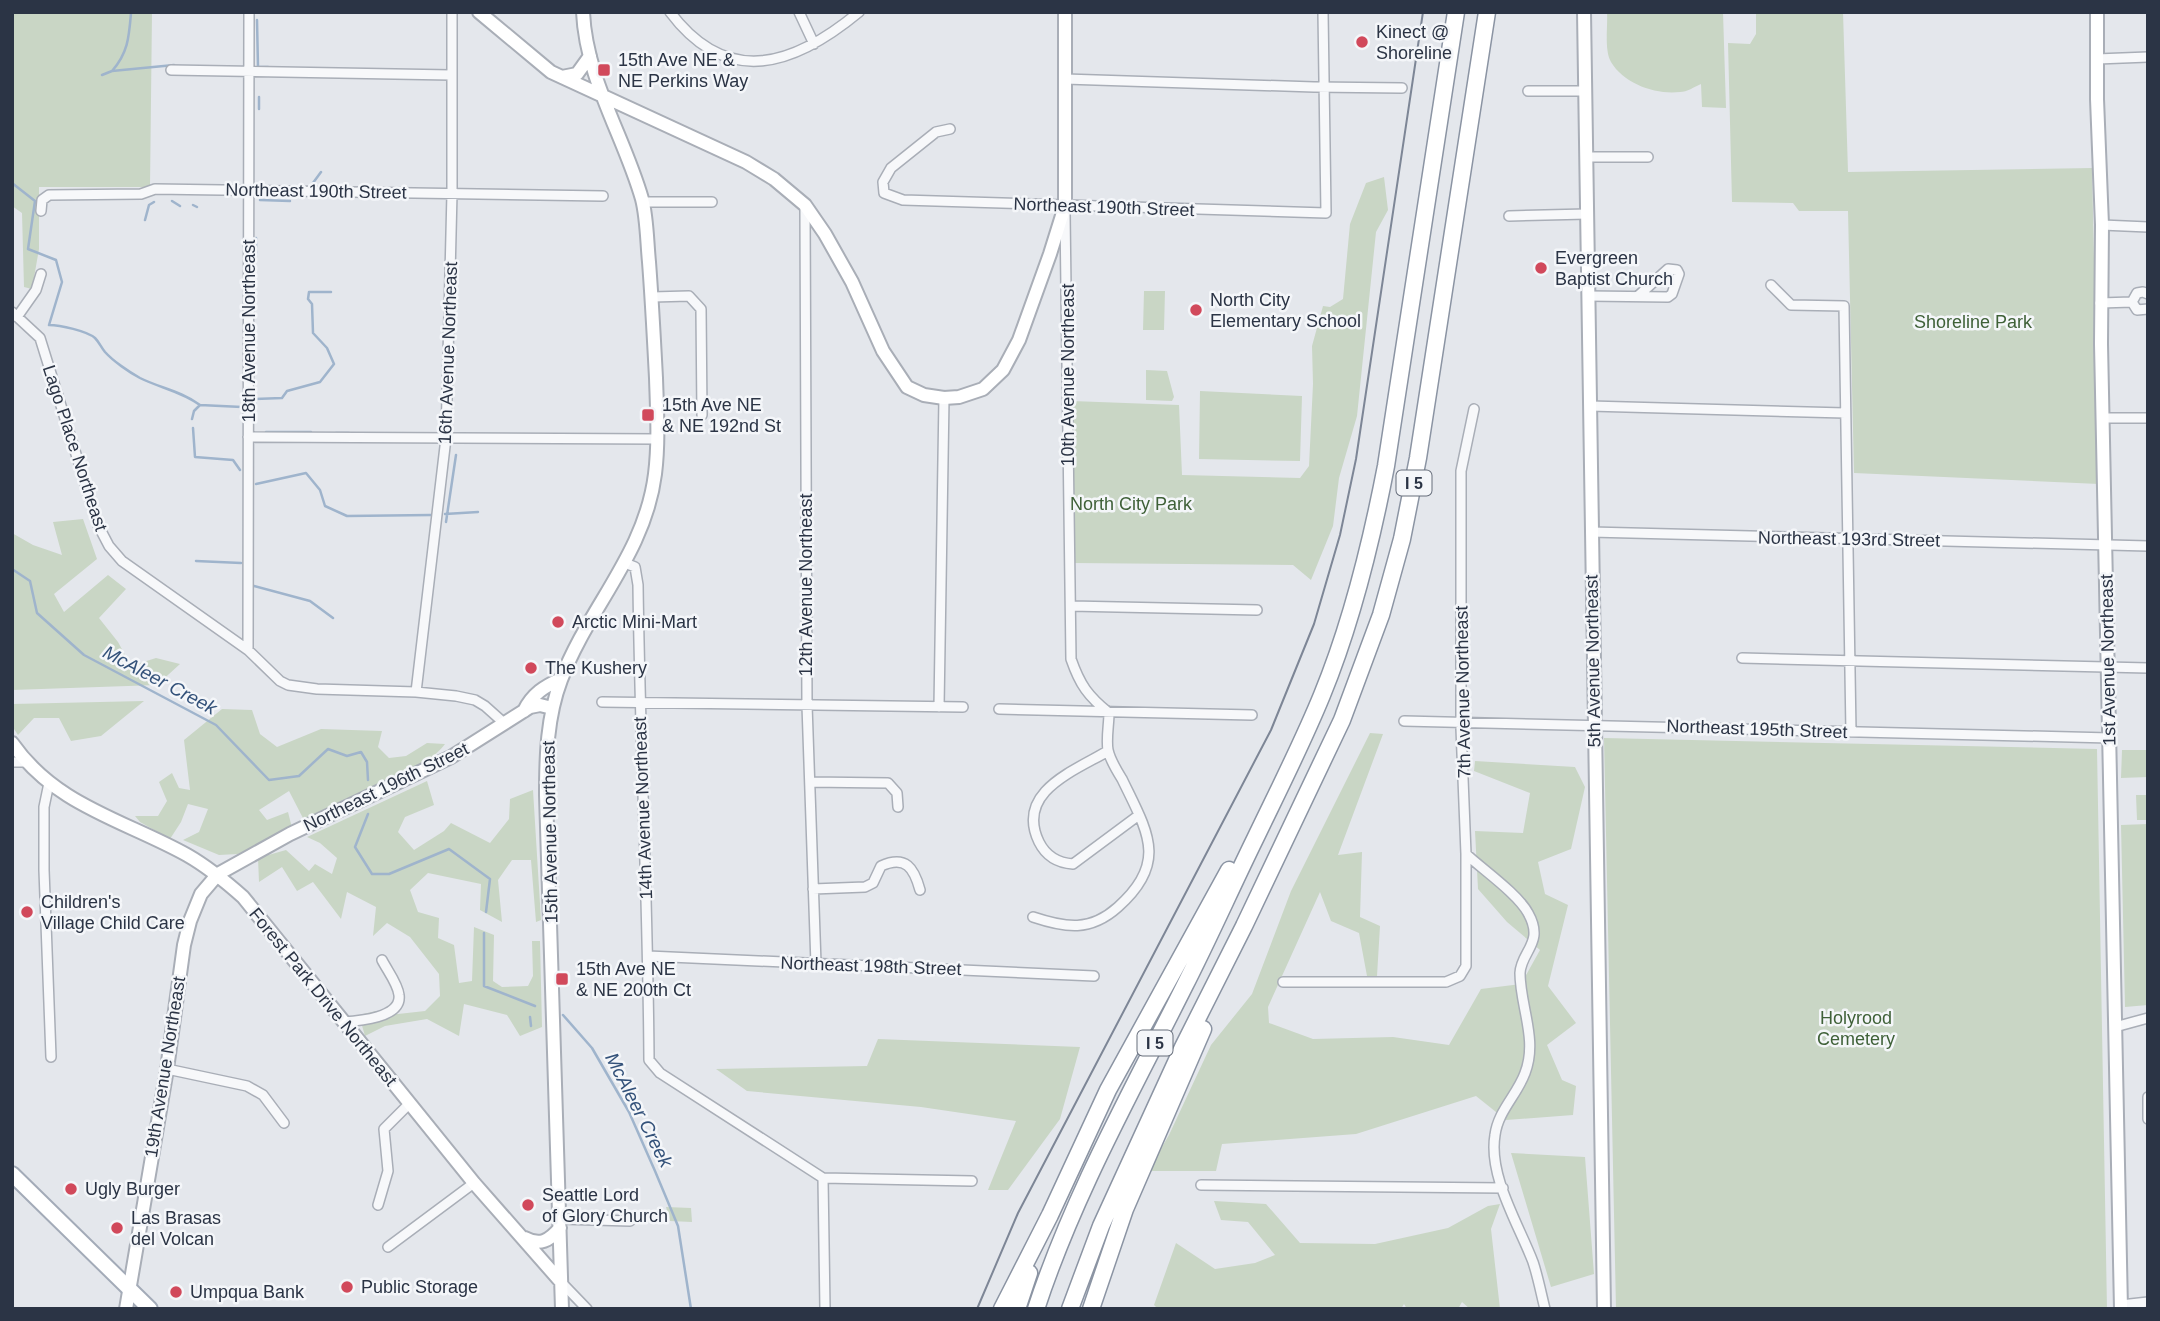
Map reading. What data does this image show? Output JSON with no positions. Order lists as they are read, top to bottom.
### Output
{
  "streets": {
    "highway": ["I 5"],
    "street": [
      "Northeast 190th Street",
      "18th Avenue Northeast",
      "16th Avenue Northeast",
      "10th Avenue Northeast",
      "Lago Place Northeast",
      "Northeast 193rd Street",
      "12th Avenue Northeast",
      "1st Avenue Northeast",
      "5th Avenue Northeast",
      "7th Avenue Northeast",
      "Northeast 195th Street",
      "Northeast 196th Street",
      "14th Avenue Northeast",
      "15th Avenue Northeast",
      "Northeast 198th Street",
      "Forest Park Drive Northeast",
      "19th Avenue Northeast"
    ]
  },
  "crossings": [
    ["Northeast 190th Street", "18th Avenue Northeast"],
    ["Northeast 190th Street", "16th Avenue Northeast"],
    ["Northeast 190th Street", "10th Avenue Northeast"],
    ["18th Avenue Northeast", "Lago Place Northeast"],
    ["Northeast 193rd Street", "1st Avenue Northeast"],
    ["Northeast 193rd Street", "5th Avenue Northeast"],
    ["12th Avenue Northeast", "Northeast 198th Street"],
    ["1st Avenue Northeast", "Northeast 195th Street"],
    ["5th Avenue Northeast", "Northeast 195th Street"],
    ["7th Avenue Northeast", "Northeast 195th Street"],
    ["Northeast 196th Street", "15th Avenue Northeast"],
    ["Northeast 196th Street", "Forest Park Drive Northeast"],
    ["Northeast 196th Street", "19th Avenue Northeast"],
    ["14th Avenue Northeast", "15th Avenue Northeast"],
    ["14th Avenue Northeast", "Northeast 198th Street"],
    ["15th Avenue Northeast", "Forest Park Drive Northeast"],
    ["Forest Park Drive Northeast", "19th Avenue Northeast"]
  ],
  "water": ["McAleer Creek"],
  "parks": ["Shoreline Park", "North City Park", "Holyrood Cemetery"],
  "places": {
    "other": [
      "Kinect @ Shoreline",
      "Evergreen Baptist Church",
      "North City Elementary School",
      "Arctic Mini-Mart",
      "The Kushery",
      "Children's Village Child Care",
      "Ugly Burger",
      "Seattle Lord of Glory Church",
      "Las Brasas del Volcan",
      "Public Storage",
      "Umpqua Bank"
    ],
    "transit": ["15th Ave NE & NE Perkins Way", "15th Ave NE & NE 192nd St", "15th Ave NE & NE 200th Ct"]
  }
}
